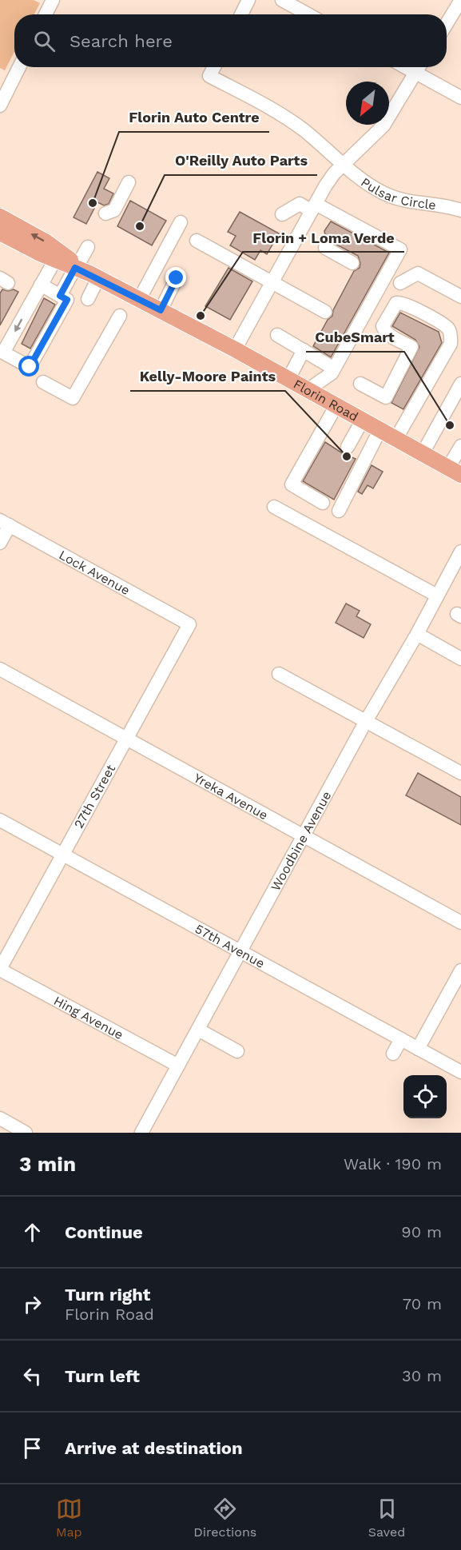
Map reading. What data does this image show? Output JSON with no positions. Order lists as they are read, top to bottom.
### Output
{
  "streets": {
    "main road": ["Florin Road"],
    "street": [
      "Pulsar Circle",
      "Lock Avenue",
      "27th Street",
      "Yreka Avenue",
      "Woodbine Avenue",
      "57th Avenue",
      "Hing Avenue"
    ]
  },
  "crossings": [
    ["Lock Avenue", "27th Street"],
    ["27th Street", "Yreka Avenue"],
    ["27th Street", "57th Avenue"],
    ["27th Street", "Hing Avenue"],
    ["Yreka Avenue", "Woodbine Avenue"],
    ["Woodbine Avenue", "57th Avenue"],
    ["Woodbine Avenue", "Hing Avenue"]
  ],
  "places": [
    "Florin Auto Centre",
    "O'Reilly Auto Parts",
    "Florin + Loma Verde",
    "CubeSmart",
    "Kelly-Moore Paints"
  ],
  "north": "bottom left",
  "page": {
    "search": "Search here",
    "heading": ["3 min", "Walk · 190 m"],
    "list": [
      ["Continue", "90 m"],
      ["Turn right", "Florin Road", "70 m"],
      ["Turn left", "30 m"],
      "Arrive at destination"
    ],
    "nav": ["Map", "Directions", "Saved"]
  }
}
